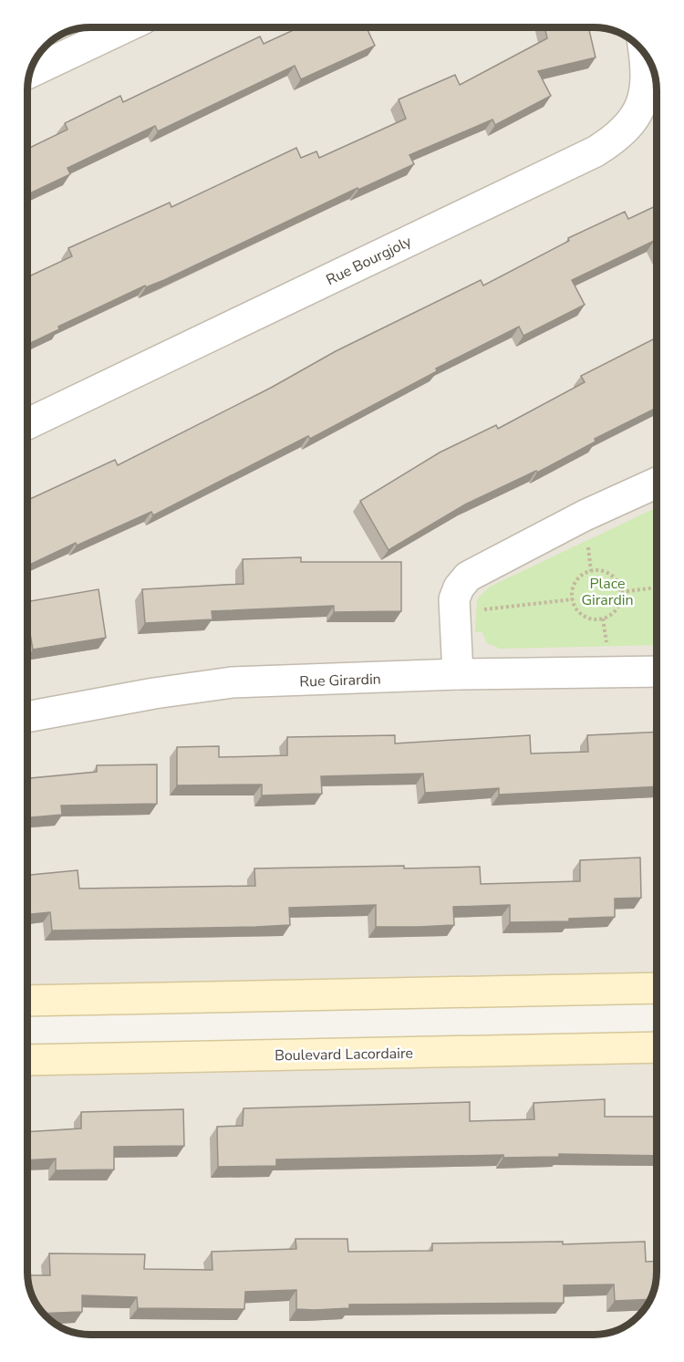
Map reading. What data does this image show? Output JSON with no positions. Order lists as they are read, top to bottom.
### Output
{
  "streets": {
    "main road": ["Boulevard Lacordaire"],
    "street": ["Rue Bourgjoly", "Rue Girardin"]
  },
  "parks": ["Place Girardin"]
}
